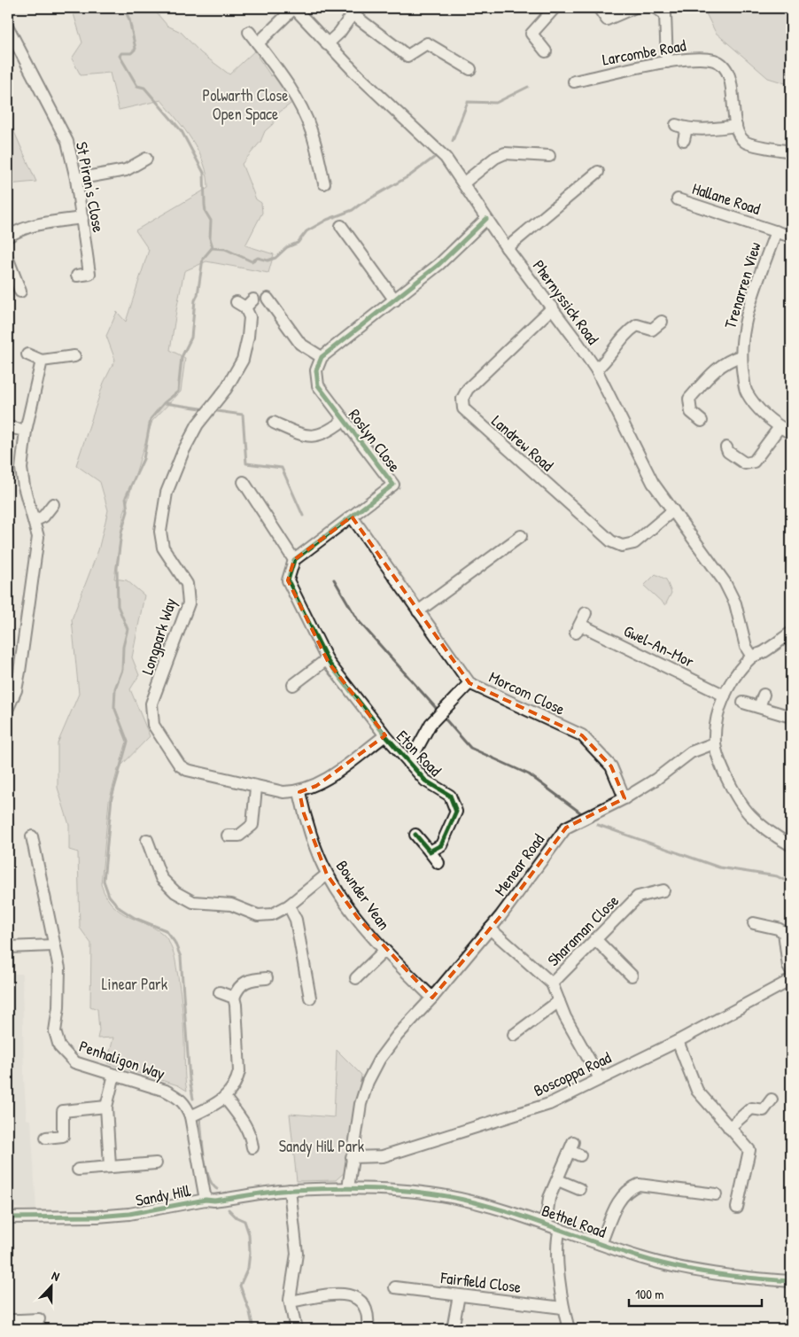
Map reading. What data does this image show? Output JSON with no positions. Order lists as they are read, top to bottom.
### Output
{
  "streets": {
    "street": [
      "Larcombe Road",
      "St Piran's Close",
      "Hallane Road",
      "Trenarren View",
      "Phernyssick Road",
      "Roslyn Close",
      "Landrew Road",
      "Longpark Way",
      "Gwel-An-Mor",
      "Morcom Close",
      "Eton Road",
      "Menear Road",
      "Bownder Vean",
      "Sharaman Close",
      "Penhaligon Way",
      "Boscoppa Road",
      "Sandy Hill",
      "Bethel Road",
      "Fairfield Close"
    ]
  },
  "crossings": [
    ["Hallane Road", "Trenarren View"],
    ["Phernyssick Road", "Landrew Road"],
    ["Roslyn Close", "Morcom Close"],
    ["Longpark Way", "Bownder Vean"],
    ["Morcom Close", "Menear Road"],
    ["Menear Road", "Bownder Vean"],
    ["Menear Road", "Sharaman Close"],
    ["Menear Road", "Boscoppa Road"],
    ["Menear Road", "Sandy Hill"],
    ["Menear Road", "Bethel Road"],
    ["Penhaligon Way", "Sandy Hill"],
    ["Sandy Hill", "Bethel Road"]
  ],
  "parks": ["Polwarth Close Open Space", "Linear Park", "Sandy Hill Park"],
  "scale_bar": "100 m",
  "north": "top"
}
